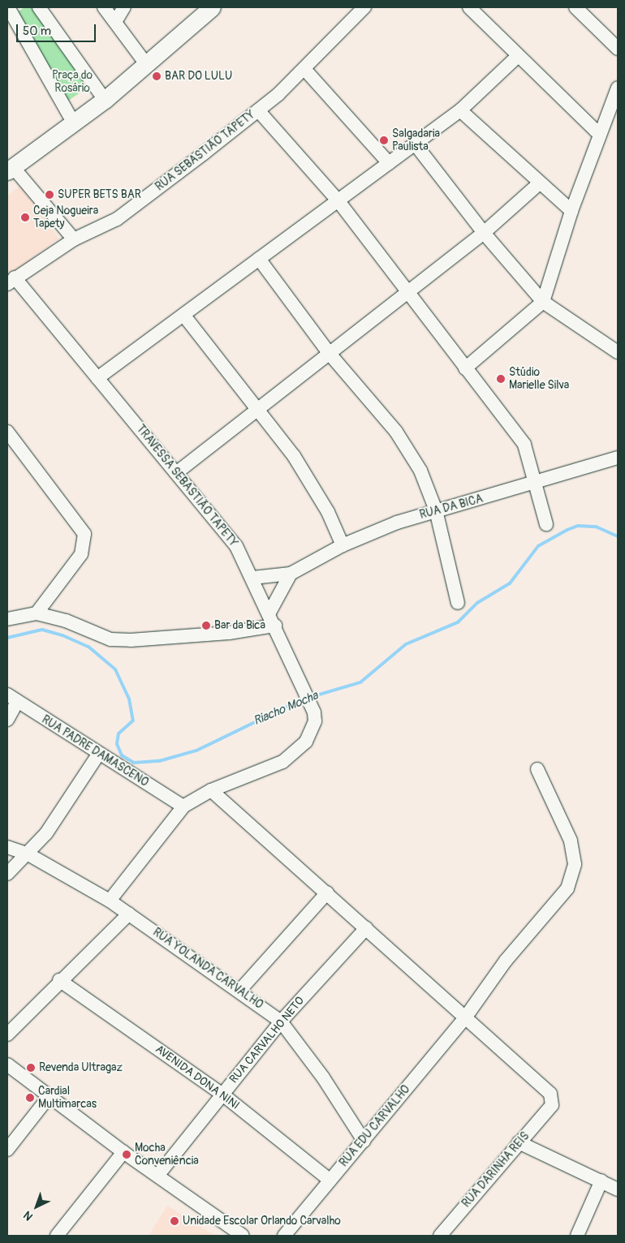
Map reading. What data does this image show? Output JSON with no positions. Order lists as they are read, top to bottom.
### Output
{
  "streets": {
    "street": [
      "RUA SEBASTIÃO TAPETY",
      "TRAVESSA SEBASTIÃO TAPETY",
      "RUA DA BICA",
      "RUA PADRE DAMASCENO",
      "RUA YOLANDA CARVALHO",
      "RUA CARVALHO NETO",
      "AVENIDA DONA NINI",
      "RUA EDU CARVALHO",
      "RUA DARINHA REIS"
    ]
  },
  "crossings": [
    ["RUA SEBASTIÃO TAPETY", "TRAVESSA SEBASTIÃO TAPETY"],
    ["TRAVESSA SEBASTIÃO TAPETY", "RUA DA BICA"],
    ["RUA YOLANDA CARVALHO", "RUA CARVALHO NETO"],
    ["RUA YOLANDA CARVALHO", "RUA EDU CARVALHO"],
    ["RUA CARVALHO NETO", "AVENIDA DONA NINI"],
    ["AVENIDA DONA NINI", "RUA EDU CARVALHO"],
    ["RUA EDU CARVALHO", "RUA DARINHA REIS"]
  ],
  "water": ["Riacho Mocha"],
  "parks": ["Praça do Rosário"],
  "places": [
    "BAR DO LULU",
    "Salgadaria Paulista",
    "SUPER BETS BAR",
    "Ceja Nogueira Tapety",
    "Stúdio Marielle Silva",
    "Bar da Bica",
    "Revenda Ultragaz",
    "Cardial Multimarcas",
    "Mocha Conveniência",
    "Unidade Escolar Orlando Carvalho"
  ],
  "scale_bar": "50 m",
  "north": "bottom left"
}
